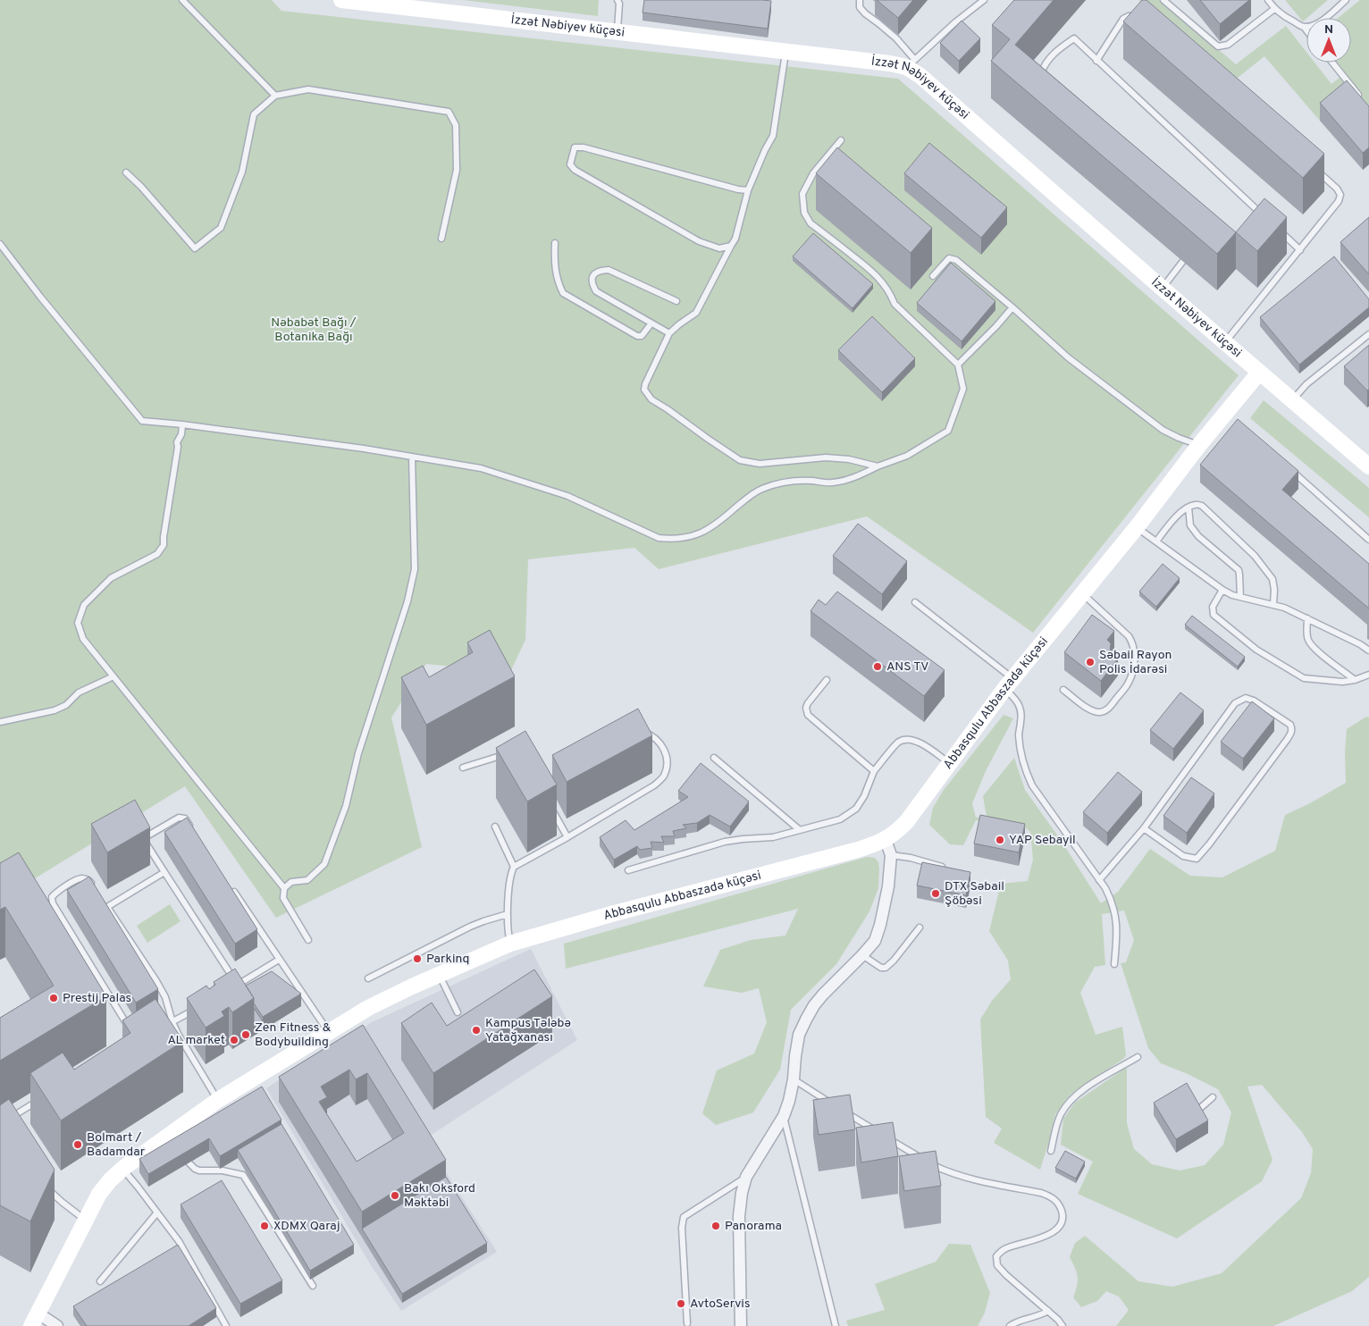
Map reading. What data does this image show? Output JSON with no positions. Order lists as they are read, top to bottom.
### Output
{
  "streets": {
    "street": ["İzzət Nəbiyev küçəsi", "Abbasqulu Abbaszadə küçəsi"]
  },
  "crossings": [
    ["İzzət Nəbiyev küçəsi", "Abbasqulu Abbaszadə küçəsi"]
  ],
  "parks": ["Nəbabət Bağı / Botanika Bağı"],
  "places": [
    "Səbail Rayon Polis İdarəsi",
    "ANS TV",
    "YAP Sebayil",
    "DTX Səbail Şöbəsi",
    "Parkinq",
    "Prestij Palas",
    "Kampus Tələbə Yatağxanası",
    "Zen Fitness & Bodybuilding",
    "AL market",
    "Bolmart / Badamdar",
    "Bakı Oksford Məktəbi",
    "XDMX Qaraj",
    "Panorama",
    "AvtoServis"
  ],
  "north": "top"
}
